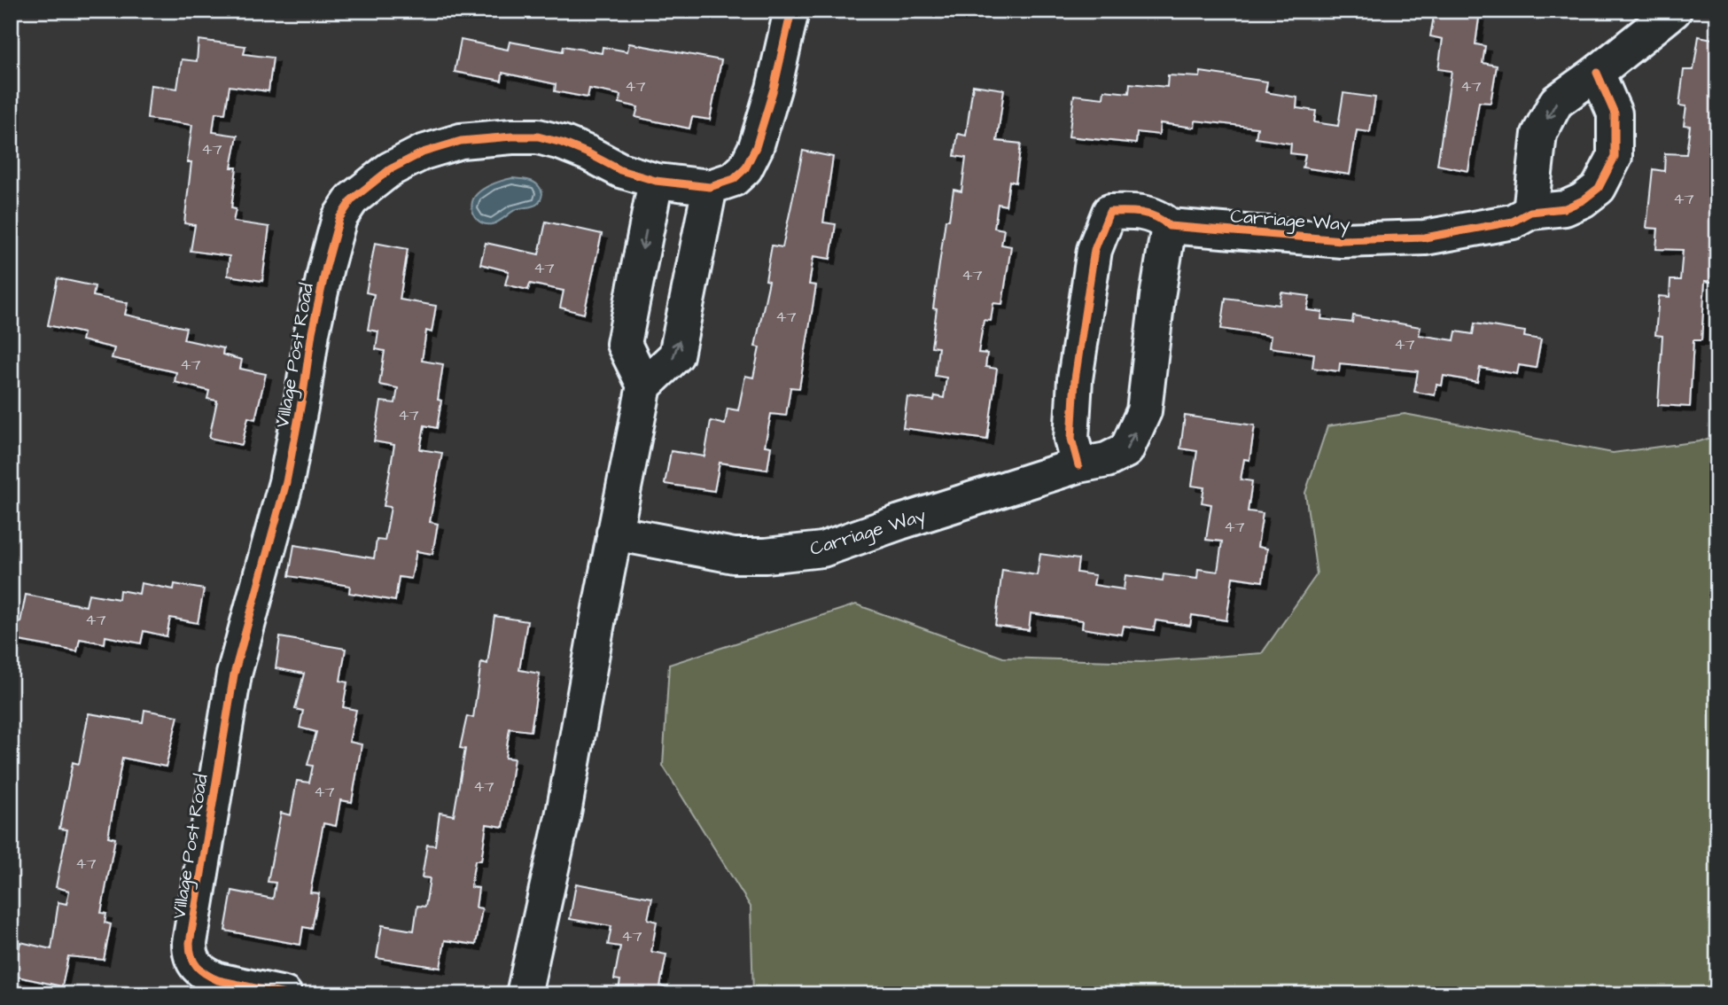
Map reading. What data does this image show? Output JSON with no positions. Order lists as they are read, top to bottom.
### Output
{
  "streets": {
    "street": ["Carriage Way", "Village Post Road"]
  },
  "house_numbers": [
    "47",
    "47",
    "47",
    "47",
    "47",
    "47",
    "47",
    "47",
    "47",
    "47",
    "47",
    "47",
    "47",
    "47",
    "47",
    "47"
  ]
}
